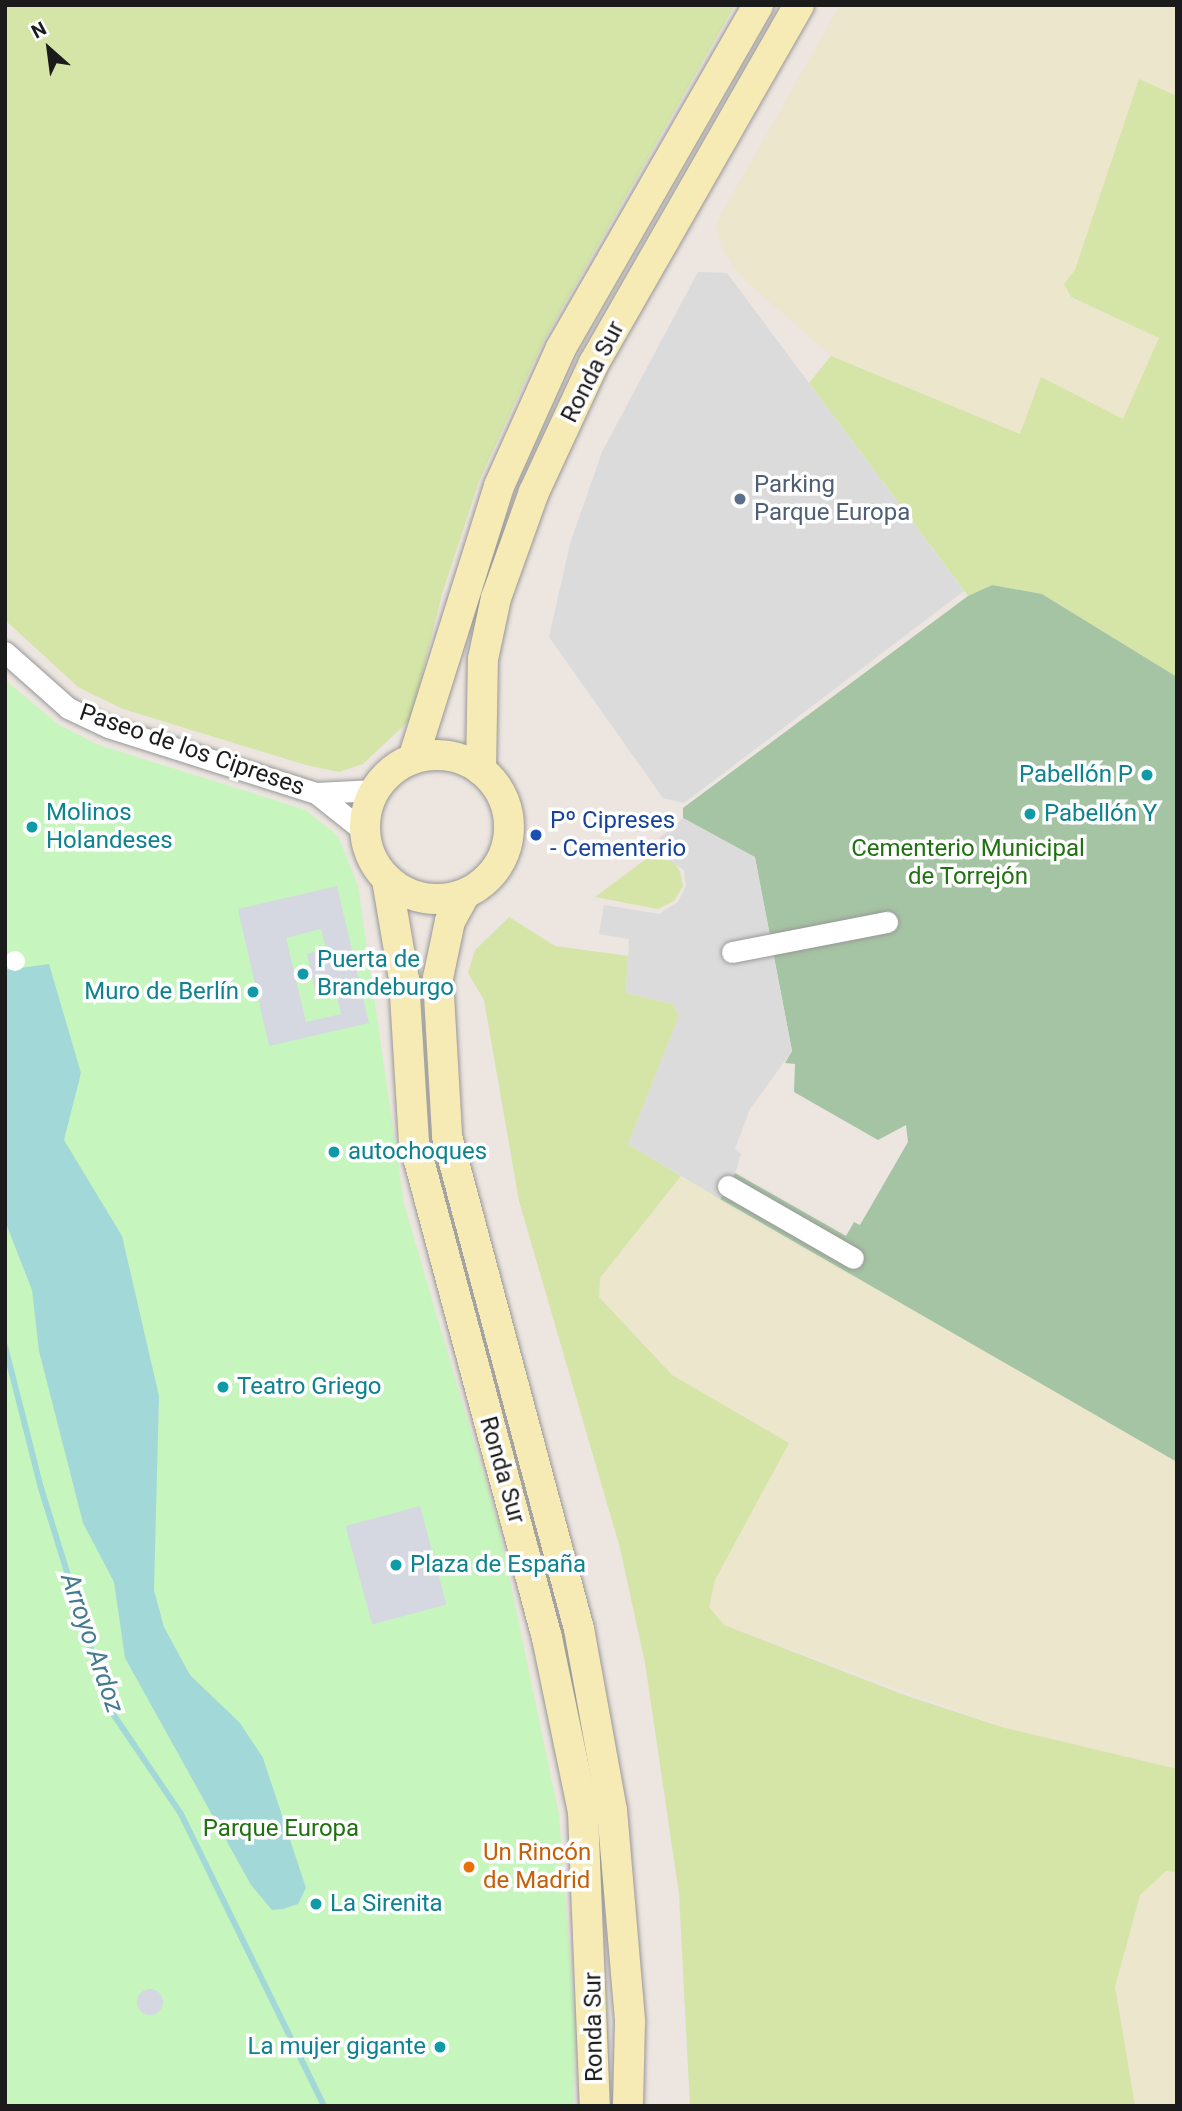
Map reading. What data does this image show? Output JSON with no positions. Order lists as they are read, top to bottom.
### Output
{
  "streets": {
    "main road": ["Ronda Sur"],
    "street": ["Paseo de los Cipreses"]
  },
  "crossings": [
    ["Ronda Sur", "Paseo de los Cipreses"]
  ],
  "water": ["Arroyo Ardoz"],
  "parks": ["Cementerio Municipal de Torrejón", "Parque Europa"],
  "places": [
    "Parking Parque Europa",
    "Pabellón P",
    "Pabellón Y",
    "Molinos Holandeses",
    "Pº Cipreses - Cementerio",
    "Puerta de Brandeburgo",
    "Muro de Berlín",
    "autochoques",
    "Teatro Griego",
    "Plaza de España",
    "Un Rincón de Madrid",
    "La Sirenita",
    "La mujer gigante"
  ],
  "north": "top left"
}
